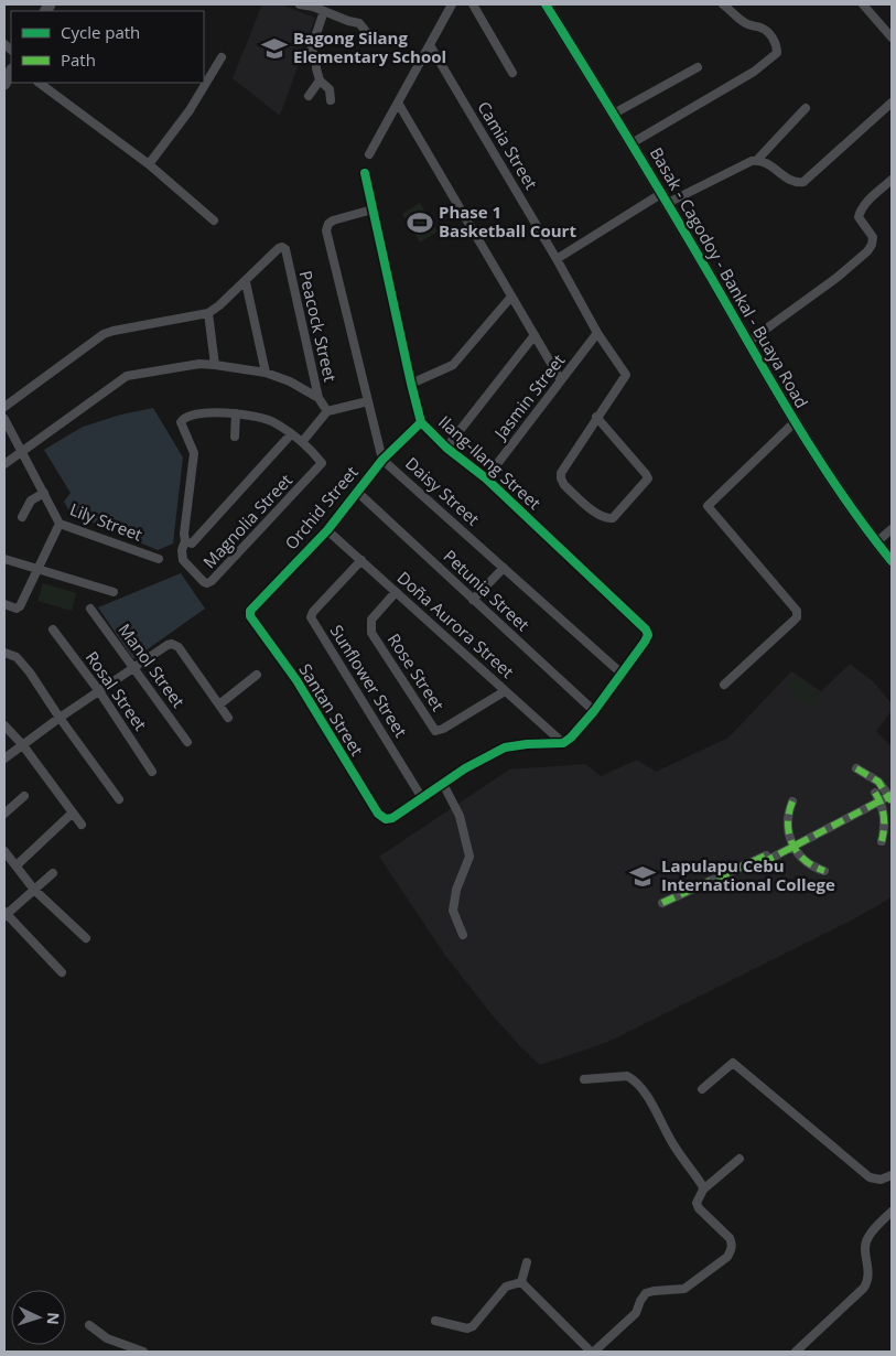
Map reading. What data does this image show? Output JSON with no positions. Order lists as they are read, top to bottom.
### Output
{
  "streets": {
    "street": [
      "Camia Street",
      "Basak - Cagodoy - Bankal - Buaya Road",
      "Peacock Street",
      "Jasmin Street",
      "Ilang-Ilang Street",
      "Daisy Street",
      "Orchid Street",
      "Magnolia Street",
      "Lily Street",
      "Petunia Street",
      "Doña Aurora Street",
      "Manol Street",
      "Rose Street",
      "Sunflower Street",
      "Rosal Street",
      "Santan Street"
    ]
  },
  "crossings": [
    ["Camia Street", "Jasmin Street"],
    ["Jasmin Street", "Ilang-Ilang Street"],
    ["Ilang-Ilang Street", "Daisy Street"],
    ["Ilang-Ilang Street", "Orchid Street"],
    ["Daisy Street", "Orchid Street"],
    ["Orchid Street", "Petunia Street"],
    ["Orchid Street", "Doña Aurora Street"],
    ["Orchid Street", "Santan Street"],
    ["Doña Aurora Street", "Rose Street"],
    ["Doña Aurora Street", "Sunflower Street"],
    ["Sunflower Street", "Santan Street"]
  ],
  "places": {
    "school or university": ["Bagong Silang Elementary School", "Lapulapu Cebu International College"],
    "sports": ["Phase 1 Basketball Court"]
  },
  "legend": ["Cycle path", "Path"],
  "north": "right"
}
